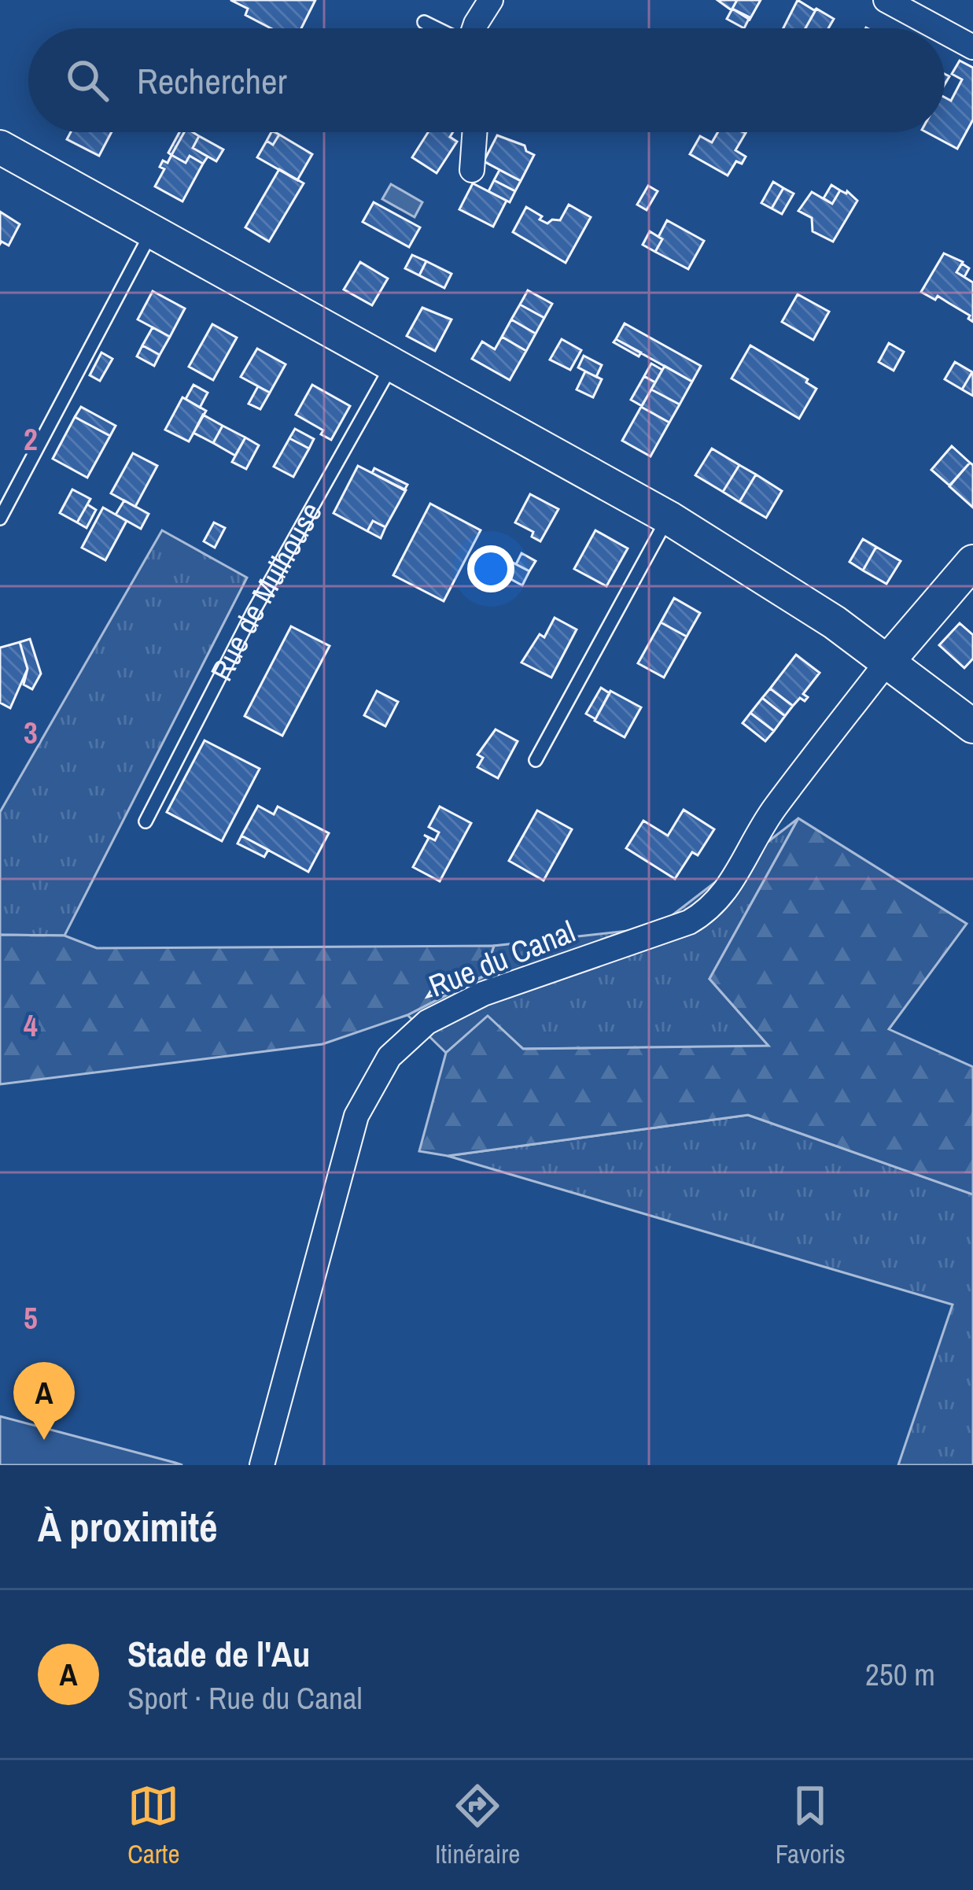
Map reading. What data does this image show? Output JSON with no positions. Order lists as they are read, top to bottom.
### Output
{
  "streets": {
    "street": ["Rue du Canal"],
    "lane": ["Rue de Mulhouse"]
  },
  "page": {
    "search": "Rechercher",
    "pins": "A",
    "heading": "À proximité",
    "list": [
      {
        "mark": "A",
        "name": "Stade de l'Au",
        "note": "Sport · Rue du Canal",
        "value": "250 m"
      }
    ],
    "nav": ["Carte", "Itinéraire", "Favoris"]
  },
  "grid": {
    "rows": [
      "2",
      "3",
      "4",
      "5"
    ]
  }
}
